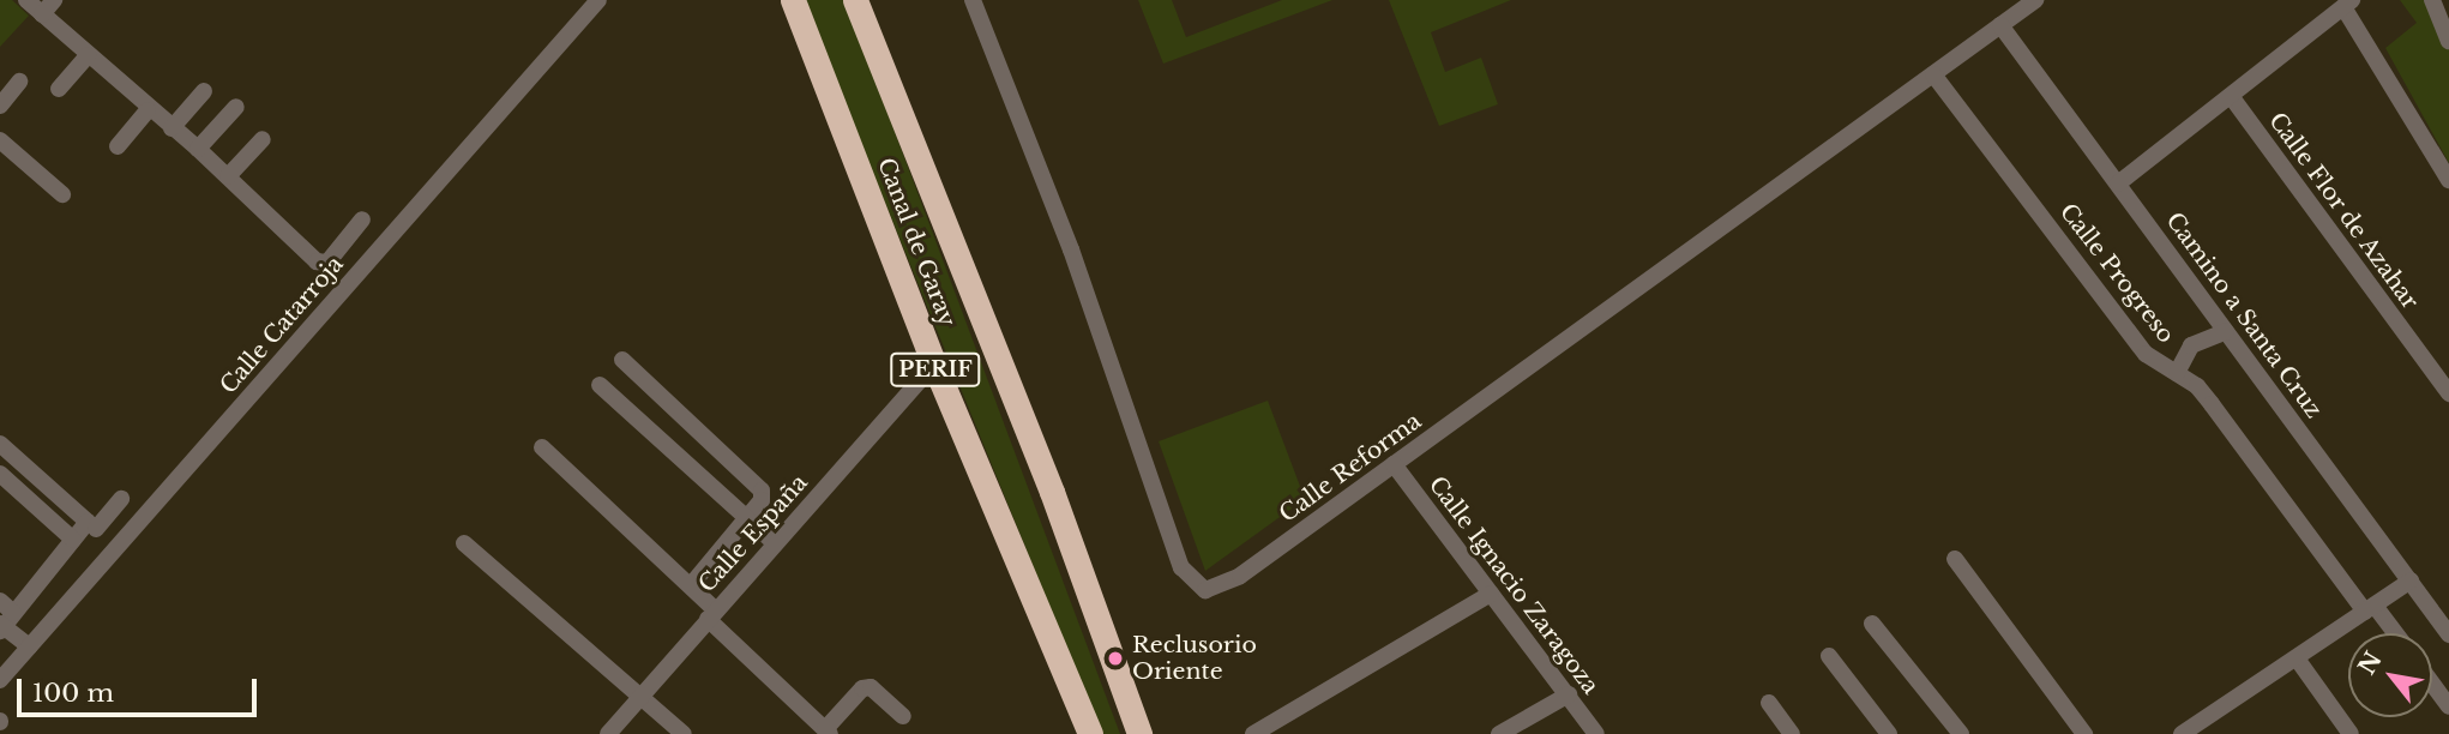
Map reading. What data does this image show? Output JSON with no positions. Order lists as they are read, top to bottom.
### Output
{
  "streets": {
    "highway": ["Canal de Garay", "PERIF"],
    "street": [
      "Calle Flor de Azahar",
      "Calle Progreso",
      "Camino a Santa Cruz",
      "Calle Catarroja",
      "Calle Reforma",
      "Calle España",
      "Calle Ignacio Zaragoza"
    ]
  },
  "crossings": [
    ["Canal de Garay", "Calle España"],
    ["Calle Progreso", "Calle Reforma"],
    ["Camino a Santa Cruz", "Calle Reforma"],
    ["Calle Reforma", "Calle Ignacio Zaragoza"]
  ],
  "places": ["Reclusorio Oriente"],
  "scale_bar": "100 m",
  "north": "top left"
}
